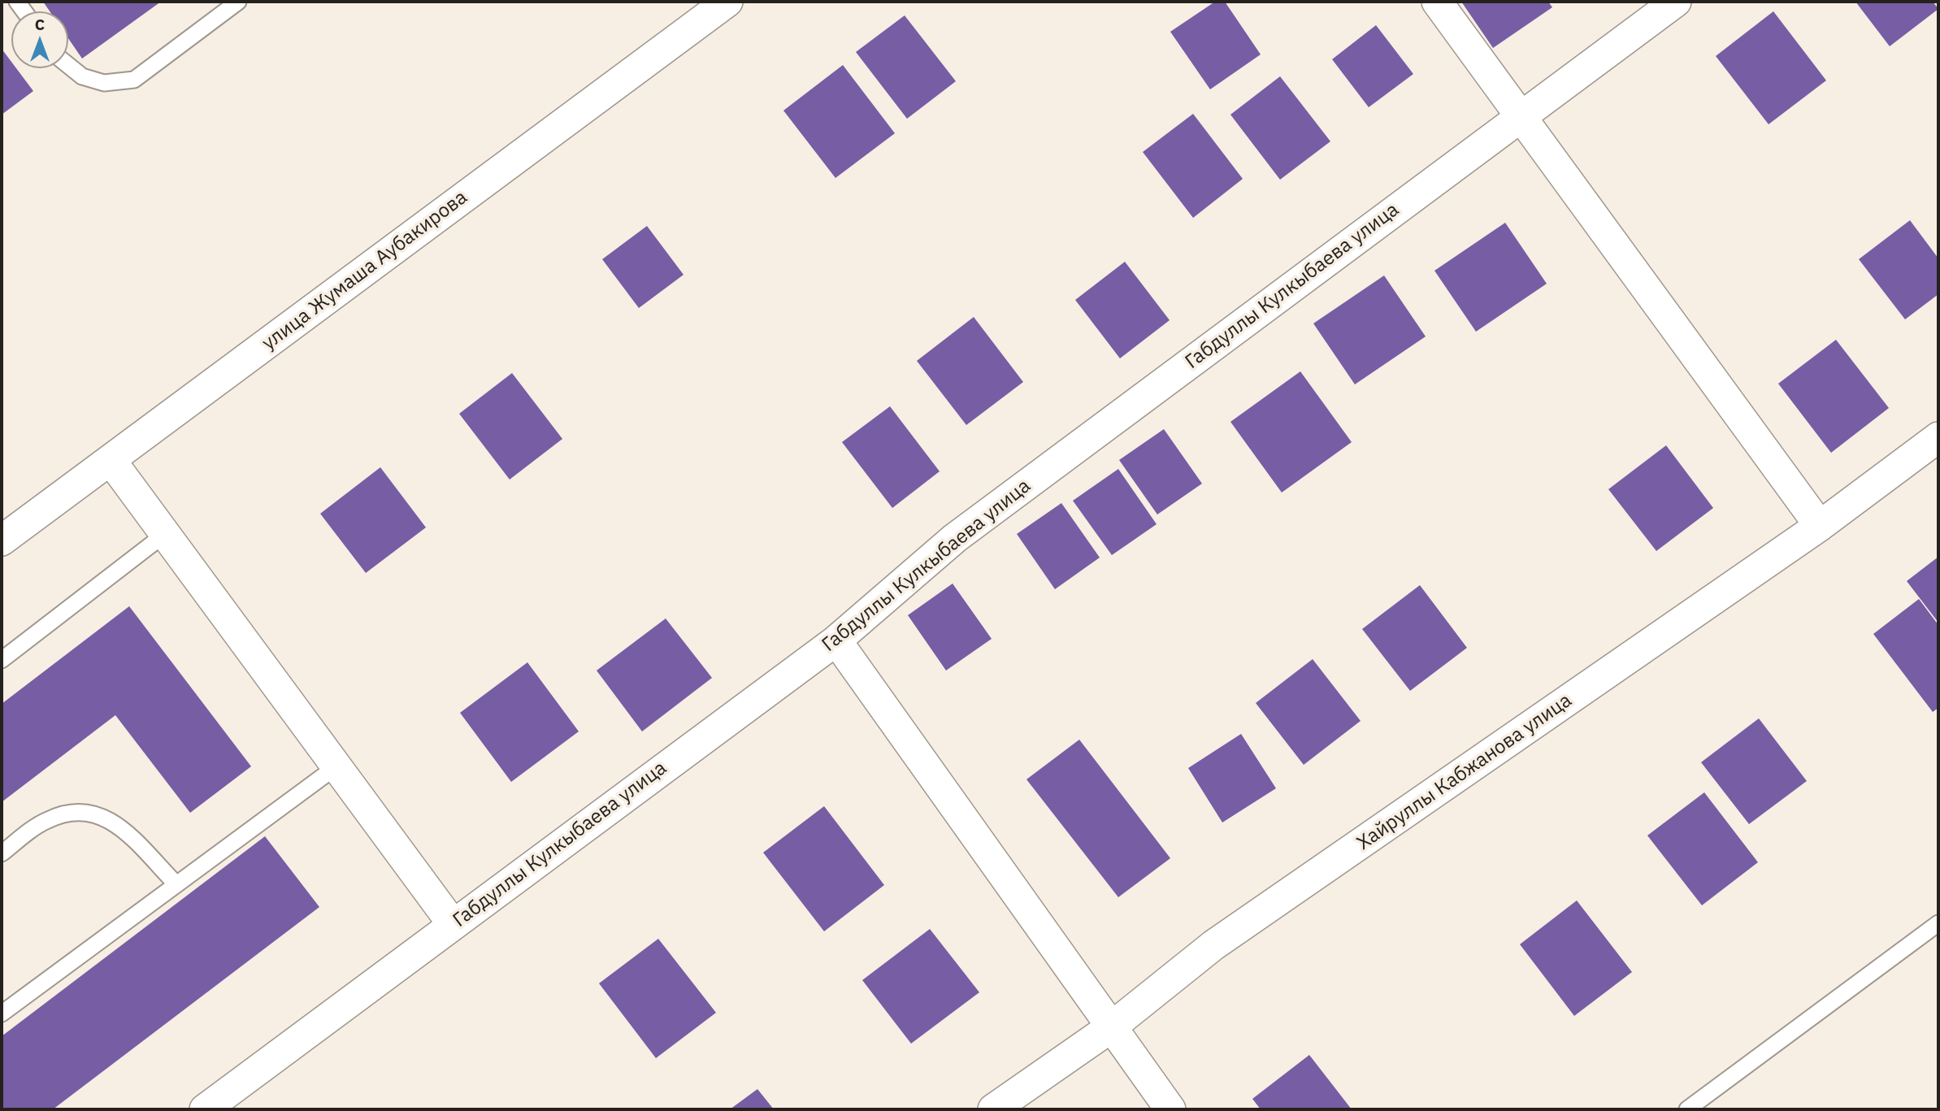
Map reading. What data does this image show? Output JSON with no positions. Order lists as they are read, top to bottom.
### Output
{
  "streets": {
    "street": ["улица Жумаша Аубакирова", "Габдуллы Кулкыбаева улица", "Хайруллы Кабжанова улица"]
  },
  "north": "top"
}
